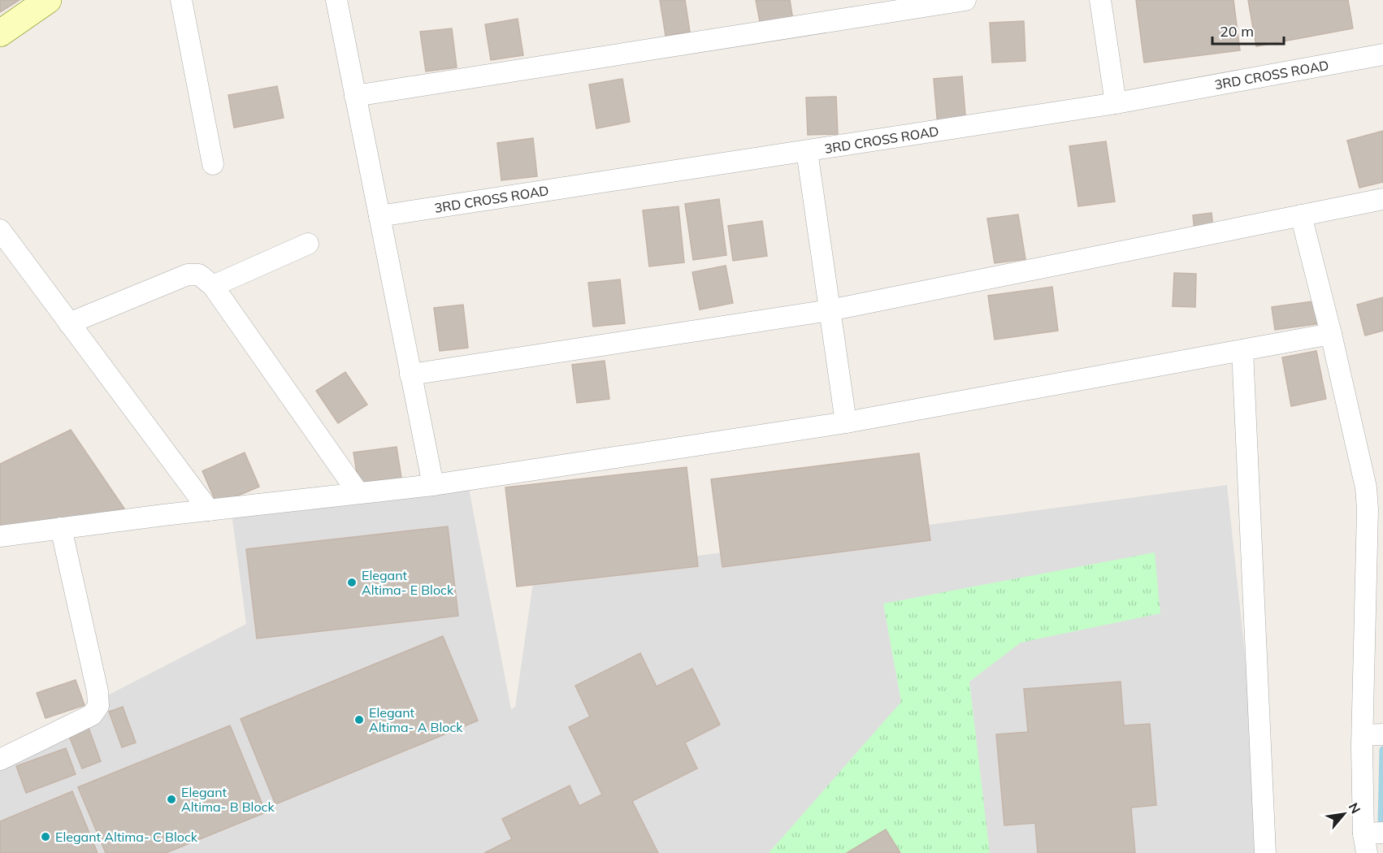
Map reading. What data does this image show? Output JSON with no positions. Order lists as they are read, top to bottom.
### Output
{
  "streets": {
    "street": ["3RD CROSS ROAD"]
  },
  "places": [
    "Elegant Altima- E Block",
    "Elegant Altima- A Block",
    "Elegant Altima- B Block",
    "Elegant Altima- C Block"
  ],
  "scale_bar": "20 m",
  "north": "top right"
}
